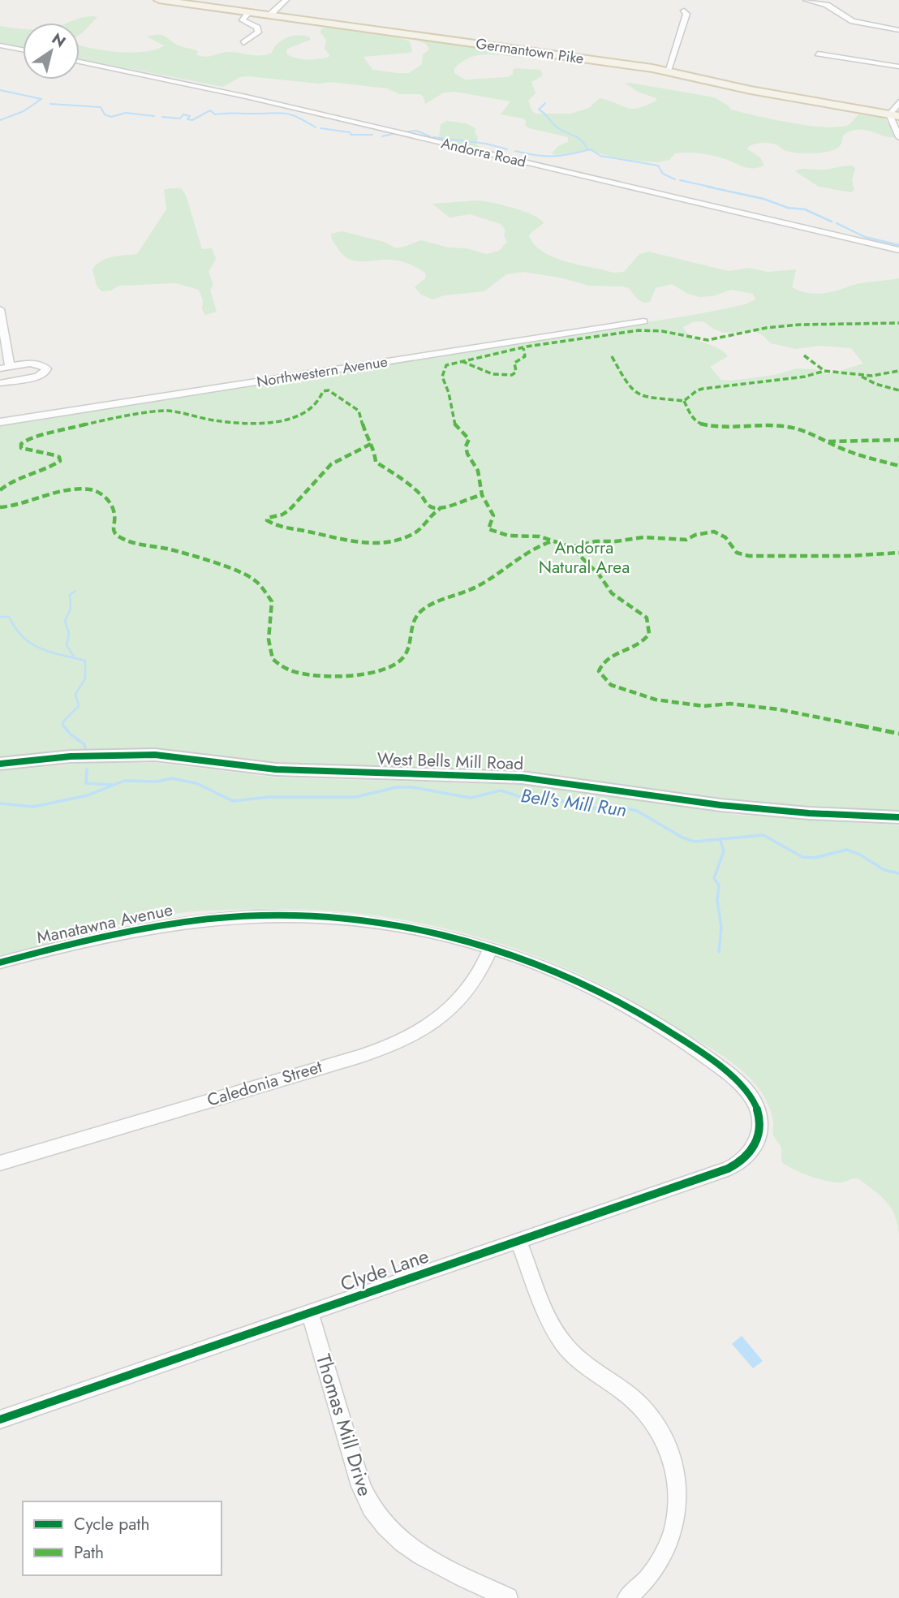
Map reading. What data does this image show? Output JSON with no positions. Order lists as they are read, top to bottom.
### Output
{
  "streets": {
    "main road": ["Germantown Pike"],
    "street": [
      "Andorra Road",
      "Northwestern Avenue",
      "West Bells Mill Road",
      "Manatawna Avenue",
      "Caledonia Street",
      "Clyde Lane",
      "Thomas Mill Drive"
    ]
  },
  "crossings": [
    ["Manatawna Avenue", "Caledonia Street"],
    ["Manatawna Avenue", "Clyde Lane"],
    ["Clyde Lane", "Thomas Mill Drive"]
  ],
  "water": ["Bell's Mill Run"],
  "parks": ["Andorra Natural Area"],
  "legend": ["Cycle path", "Path"],
  "north": "top right"
}
